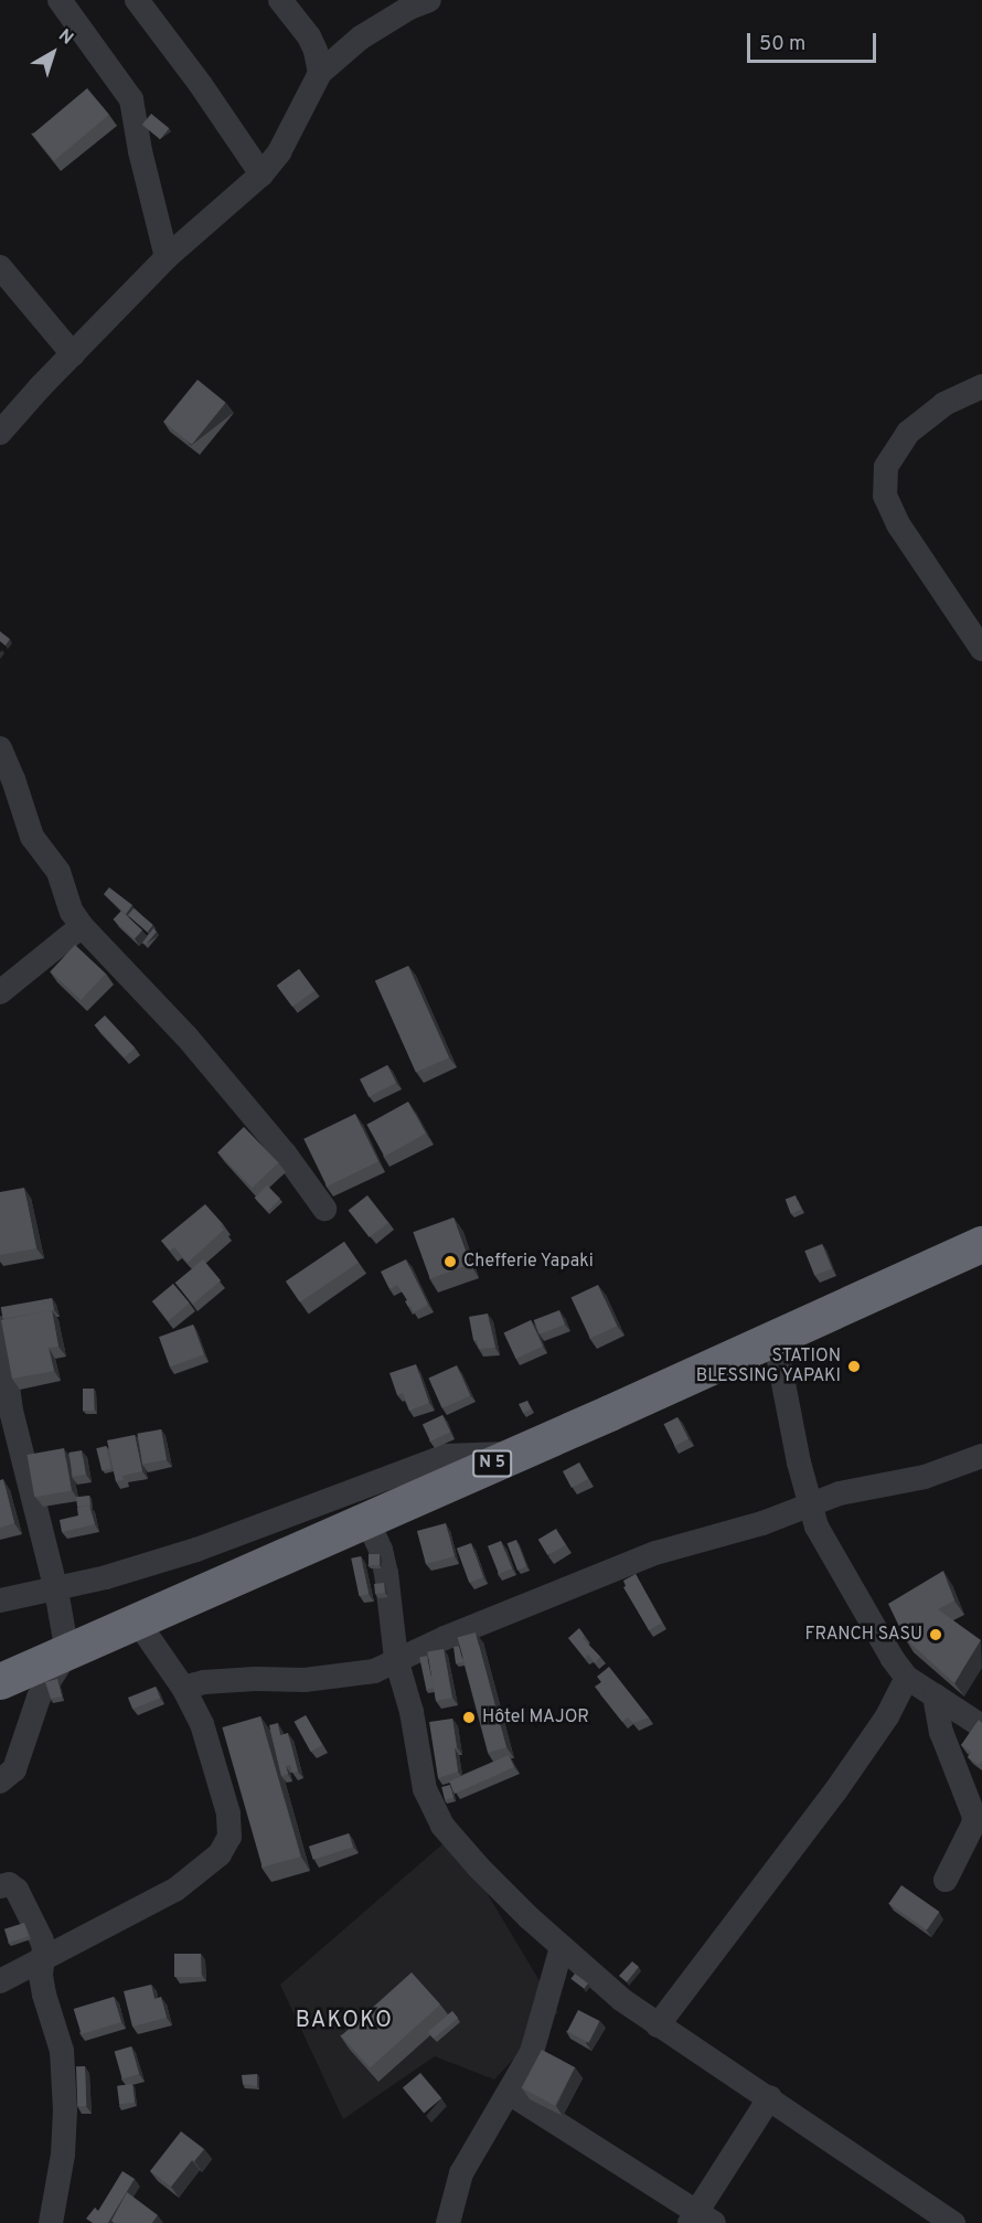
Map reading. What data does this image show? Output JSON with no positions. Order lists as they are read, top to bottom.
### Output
{
  "streets": {
    "highway": ["N 5"]
  },
  "districts": ["BAKOKO"],
  "places": [
    "Chefferie Yapaki",
    "STATION BLESSING YAPAKI",
    "FRANCH SASU",
    "Hôtel MAJOR"
  ],
  "scale_bar": "50 m",
  "north": "top right"
}
